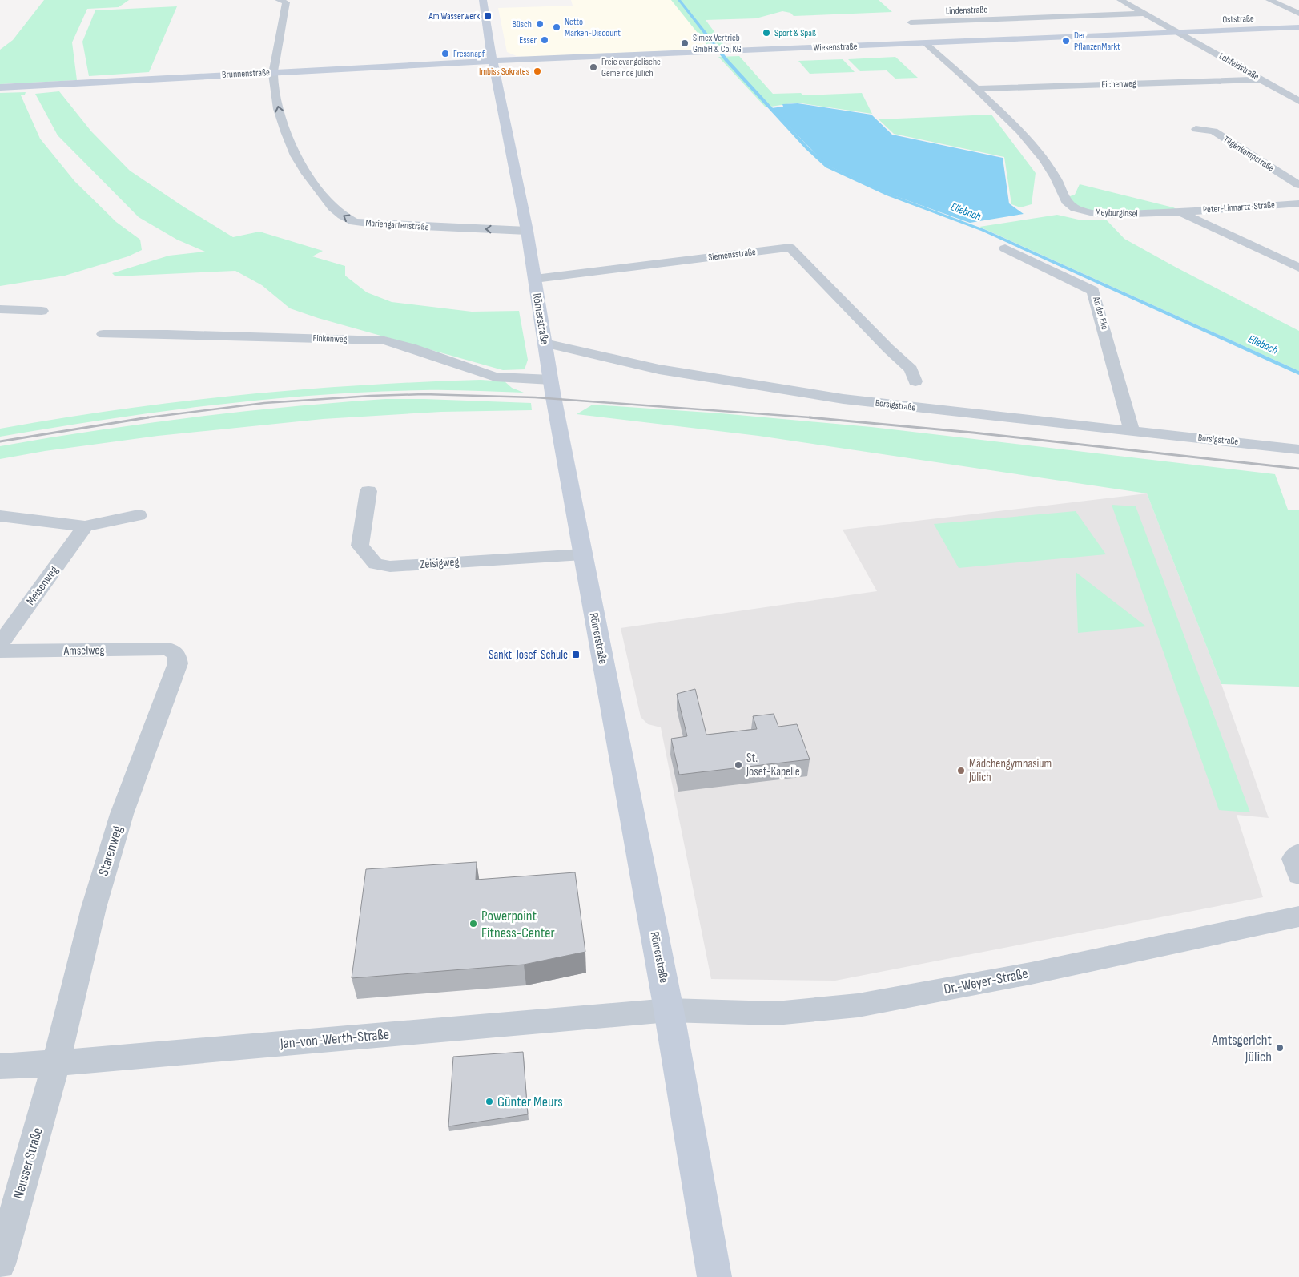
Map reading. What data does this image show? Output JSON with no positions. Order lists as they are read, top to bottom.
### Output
{
  "streets": {
    "main road": [
      "Oststraße",
      "Wiesenstraße",
      "Brunnenstraße",
      "Römerstraße"
    ],
    "street": [
      "Lindenstraße",
      "Lohfeldstraße",
      "Eichenweg",
      "Tilgenkampstraße",
      "Peter-Linnartz-Straße",
      "Meyburginsel",
      "Mariengartenstraße",
      "Siemensstraße",
      "An der Elle",
      "Finkenweg",
      "Borsigstraße",
      "Zeisigweg",
      "Meisenweg",
      "Amselweg",
      "Starenweg",
      "Dr.-Weyer-Straße",
      "Jan-von-Werth-Straße",
      "Neusser Straße"
    ]
  },
  "crossings": [
    ["Lindenstraße", "Lohfeldstraße"],
    ["Lindenstraße", "Meyburginsel"],
    ["Oststraße", "Wiesenstraße"],
    ["Oststraße", "Lohfeldstraße"],
    ["Wiesenstraße", "Lohfeldstraße"],
    ["Wiesenstraße", "Brunnenstraße"],
    ["Wiesenstraße", "Meyburginsel"],
    ["Wiesenstraße", "Römerstraße"],
    ["Lohfeldstraße", "Eichenweg"],
    ["Brunnenstraße", "Mariengartenstraße"],
    ["Brunnenstraße", "Römerstraße"],
    ["Eichenweg", "Meyburginsel"],
    ["Peter-Linnartz-Straße", "Meyburginsel"],
    ["Mariengartenstraße", "Römerstraße"],
    ["Siemensstraße", "Römerstraße"],
    ["An der Elle", "Borsigstraße"],
    ["Römerstraße", "Finkenweg"],
    ["Römerstraße", "Borsigstraße"],
    ["Römerstraße", "Zeisigweg"],
    ["Römerstraße", "Dr.-Weyer-Straße"],
    ["Römerstraße", "Jan-von-Werth-Straße"],
    ["Amselweg", "Starenweg"],
    ["Starenweg", "Jan-von-Werth-Straße"],
    ["Starenweg", "Neusser Straße"],
    ["Dr.-Weyer-Straße", "Jan-von-Werth-Straße"],
    ["Jan-von-Werth-Straße", "Neusser Straße"]
  ],
  "one_way": ["Mariengartenstraße"],
  "water": ["Ellebach"],
  "places": {
    "transit": ["Am Wasserwerk", "Sankt-Josef-Schule"],
    "other": [
      "Büsch",
      "Netto Marken-Discount",
      "Sport & Spaß",
      "Esser",
      "Der PflanzenMarkt",
      "Simex Vertrieb GmbH & Co. KG",
      "Fressnapf",
      "Freie evangelische Gemeinde Jülich",
      "Imbiss Sokrates",
      "St. Josef-Kapelle",
      "Mädchengymnasium Jülich",
      "Powerpoint Fitness-Center",
      "Amtsgericht Jülich",
      "Günter Meurs"
    ]
  }
}
